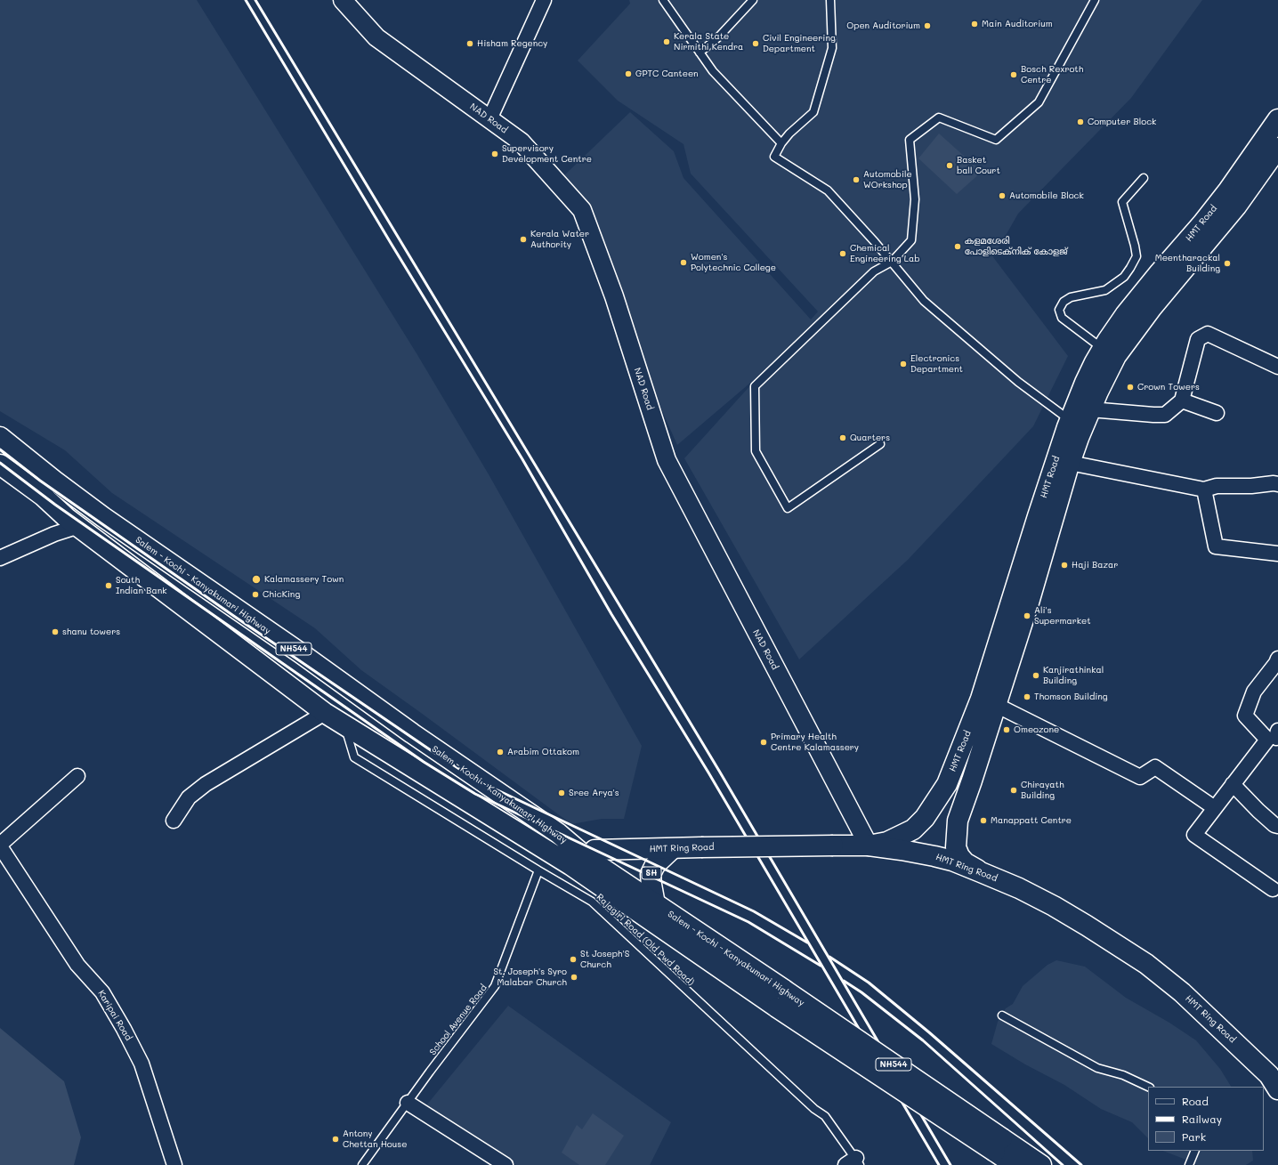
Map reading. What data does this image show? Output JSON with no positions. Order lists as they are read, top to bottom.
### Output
{
  "streets": {
    "main road": [
      "HMT Road",
      "Salem - Kochi - Kanyakumari Highway",
      "NH544",
      "HMT Ring Road",
      "SH"
    ],
    "street": ["NAD Road", "Karipai Road"],
    "lane": ["Rajagiri Road (Old Pwd Road)", "School Avenue Road"]
  },
  "crossings": [
    ["NAD Road", "HMT Road"],
    ["NAD Road", "HMT Ring Road"],
    ["HMT Road", "HMT Ring Road"],
    ["Salem - Kochi - Kanyakumari Highway", "NH544"],
    ["Salem - Kochi - Kanyakumari Highway", "HMT Ring Road"],
    ["Salem - Kochi - Kanyakumari Highway", "SH"],
    ["Salem - Kochi - Kanyakumari Highway", "Rajagiri Road (Old Pwd Road)"],
    ["HMT Ring Road", "SH"],
    ["Rajagiri Road (Old Pwd Road)", "School Avenue Road"]
  ],
  "places": [
    "Main Auditorium",
    "Open Auditorium",
    "Kerala State Nirmithi Kendra",
    "Hisham Regency",
    "Civil Engineering Department",
    "GPTC Canteen",
    "Bosch Rexroth Centre",
    "Computer Block",
    "Supervisory Development Centre",
    "Basket ball Court",
    "Automobile WOrkshop",
    "Automobile Block",
    "Kerala Water Authority",
    "കളമശേരി പോളിടെക്നിക് കോളജ്",
    "Chemical Engineering Lab",
    "Women's Polytechnic College",
    "Meentharackal Building",
    "Electronics Department",
    "Crown Towers",
    "Quarters",
    "Haji Bazar",
    "Kalamassery Town",
    "South Indian Bank",
    "ChicKing",
    "Ali's Supermarket",
    "shanu towers",
    "Kanjirathinkal Building",
    "Thomson Building",
    "Omeozone",
    "Primary Health Centre Kalamassery",
    "Arabim Ottakom",
    "Chirayath Building",
    "Sree Arya's",
    "Manappatt Centre",
    "St Joseph'S Church",
    "St. Joseph's Syro Malabar Church",
    "Antony Chettan House"
  ],
  "legend": ["Road", "Railway", "Park"]
}
